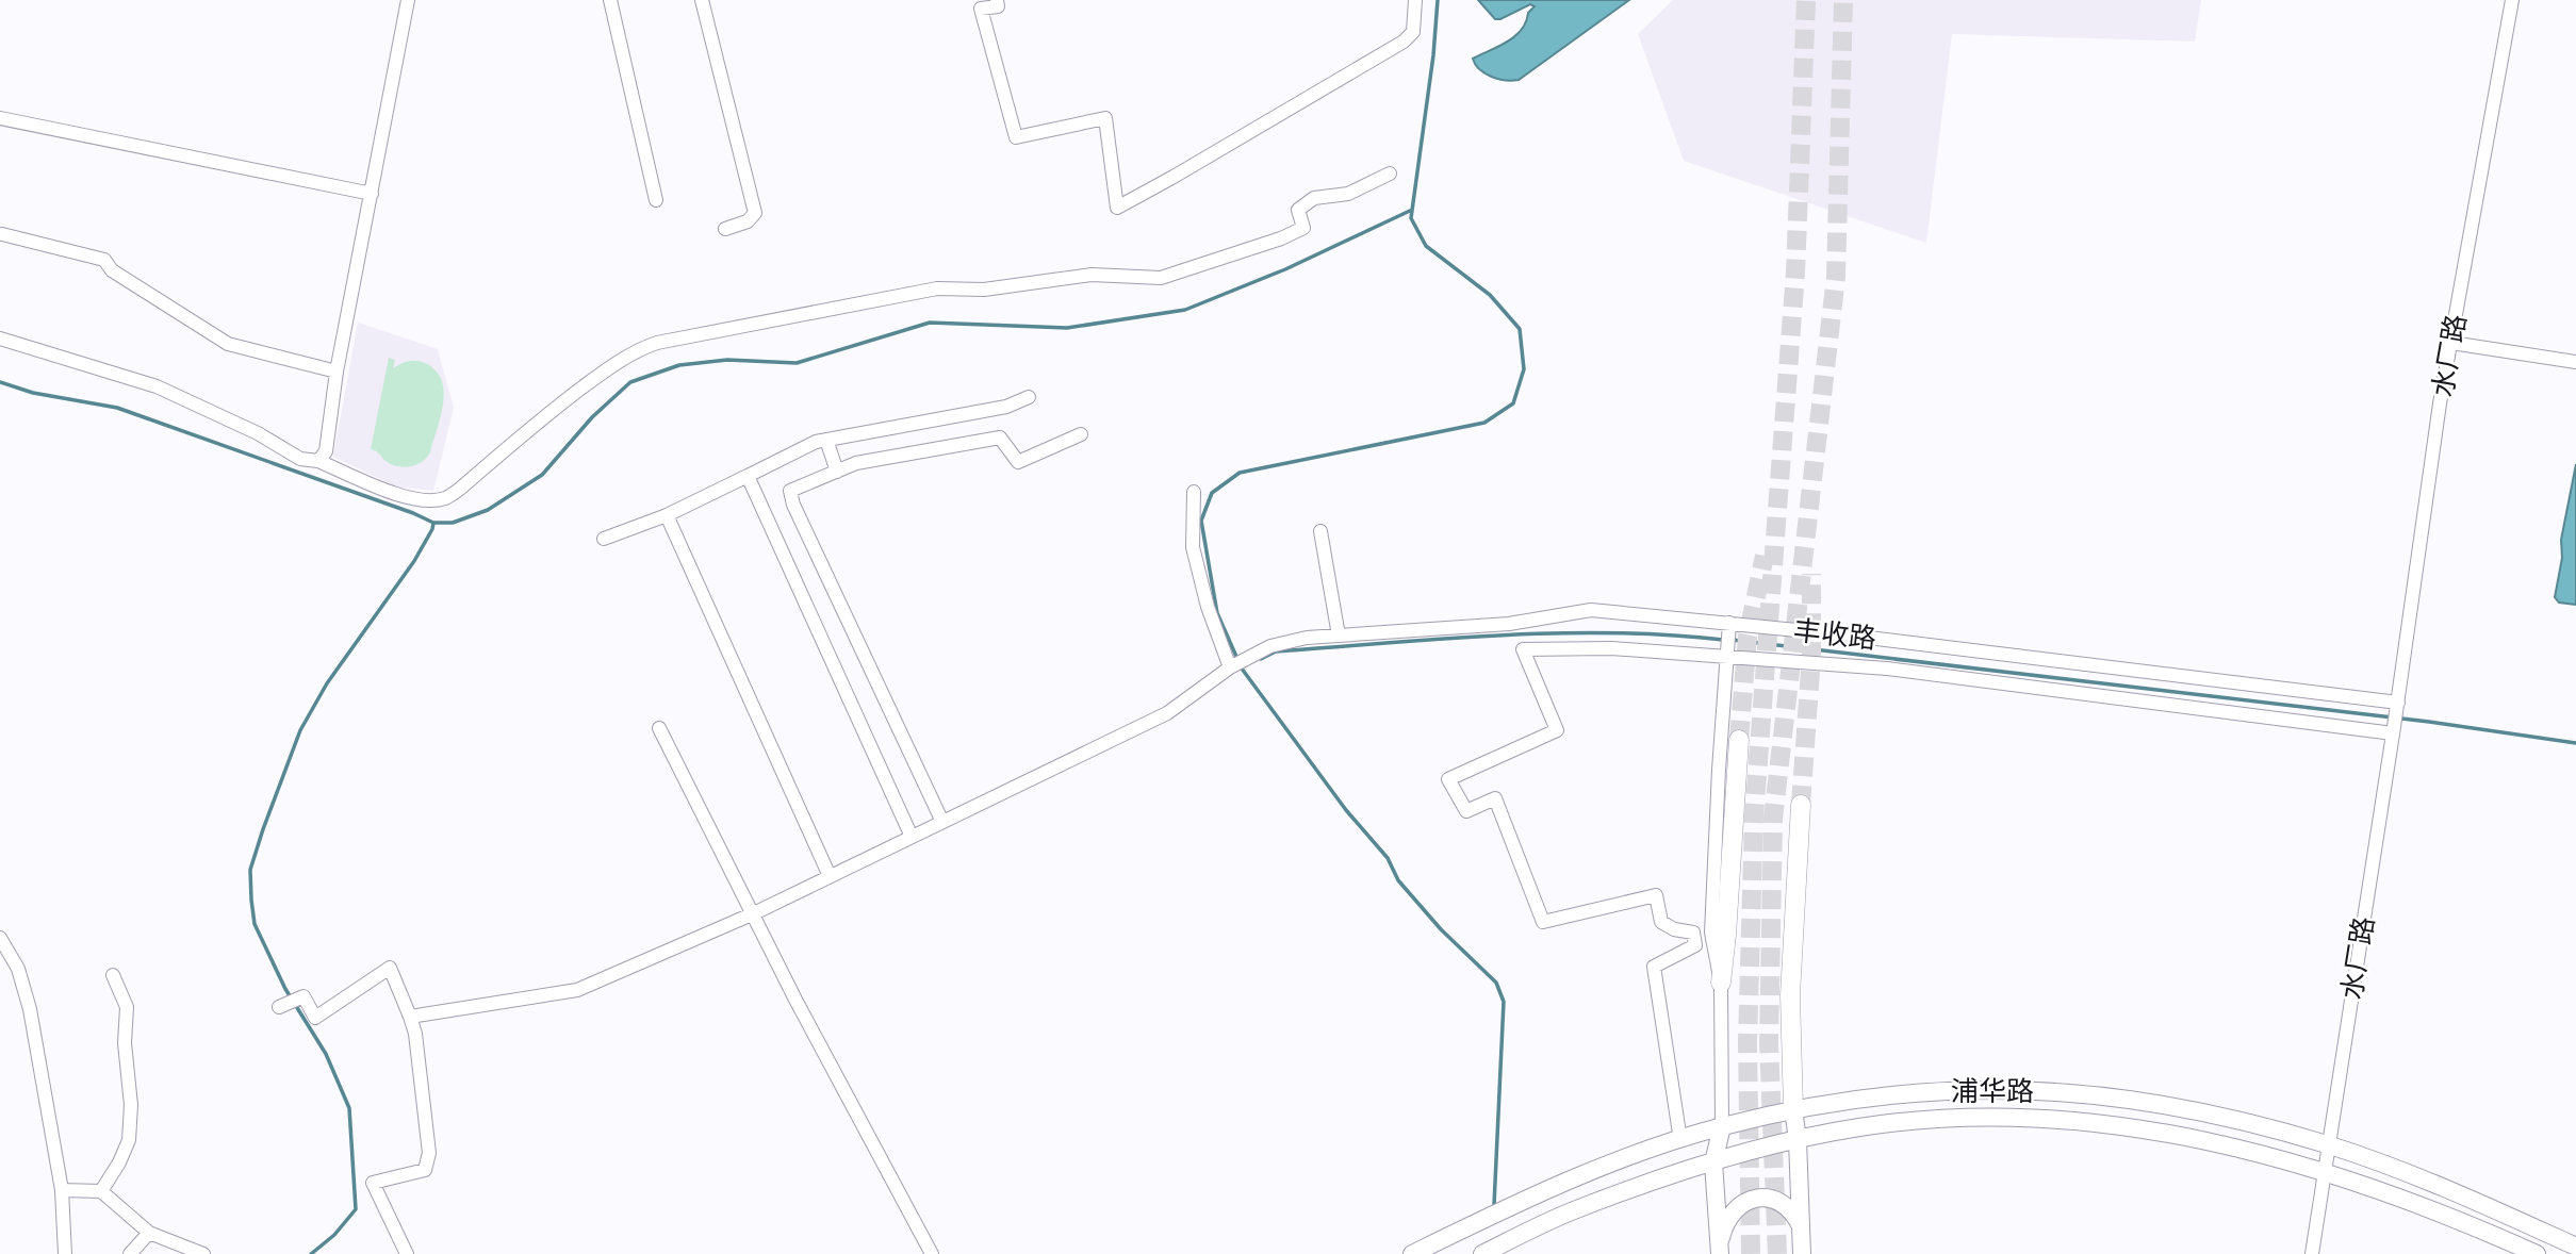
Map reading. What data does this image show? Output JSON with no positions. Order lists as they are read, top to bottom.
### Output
{
  "streets": {
    "main road": ["浦华路"],
    "street": ["水厂路", "丰收路"]
  },
  "crossings": [
    ["水厂路", "丰收路"],
    ["水厂路", "浦华路"]
  ]
}
